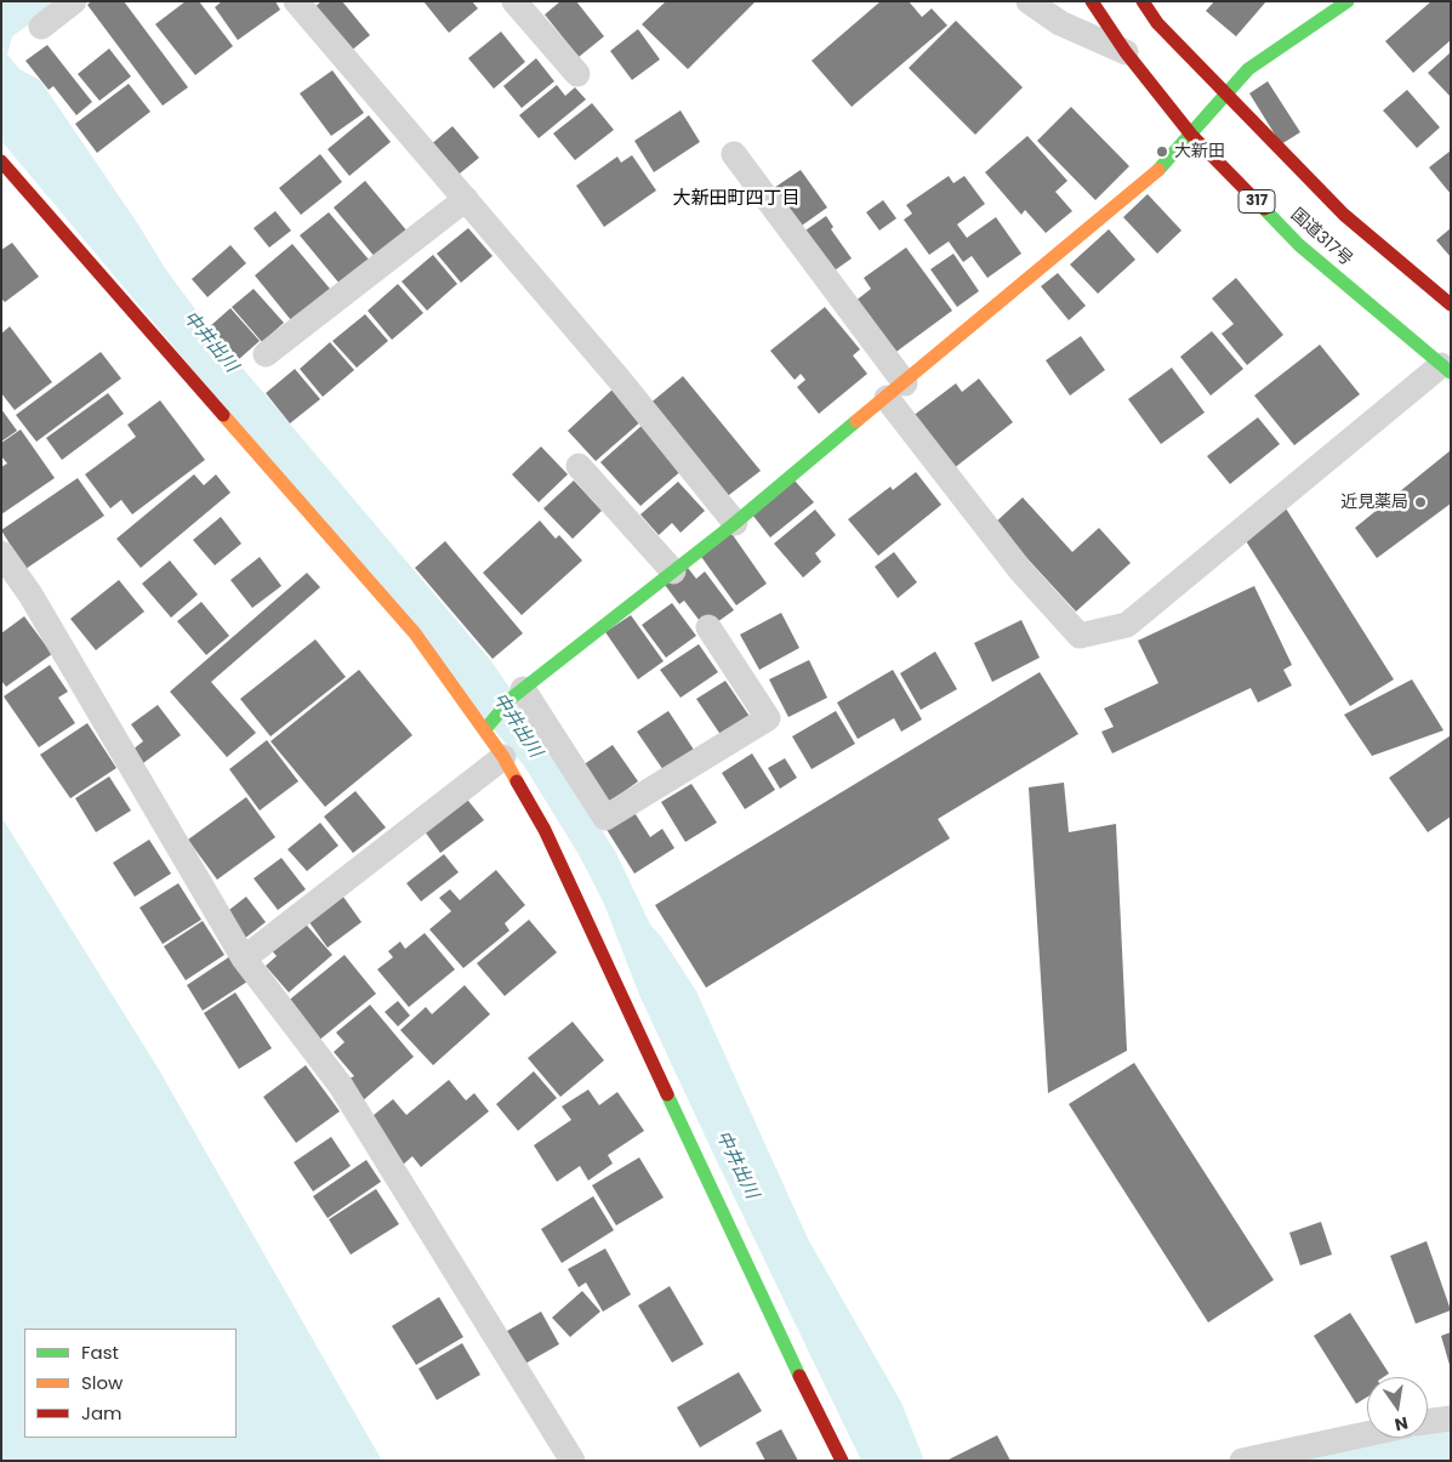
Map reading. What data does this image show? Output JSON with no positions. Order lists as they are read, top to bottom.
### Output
{
  "streets": {
    "main road": ["317", "国道317号"]
  },
  "districts": ["大新田町四丁目"],
  "water": ["中井出川"],
  "places": ["大新田", "近見薬局"],
  "legend": ["Fast", "Slow", "Jam"],
  "north": "bottom"
}
